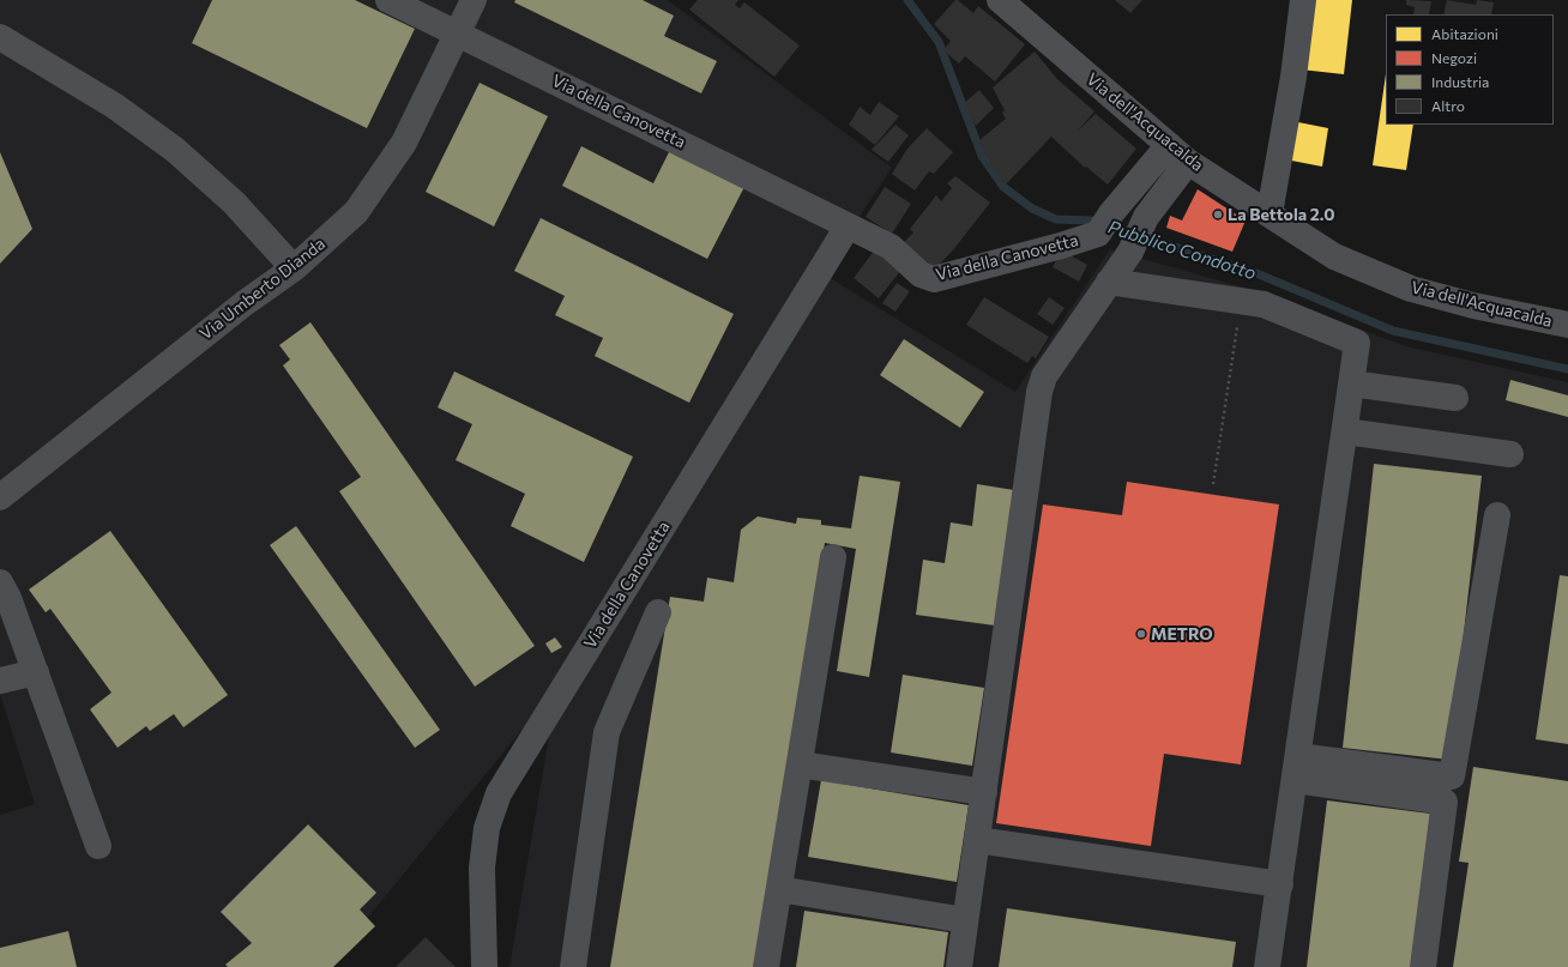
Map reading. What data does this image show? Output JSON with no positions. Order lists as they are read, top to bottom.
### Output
{
  "streets": {
    "street": ["Via della Canovetta", "Via dell'Acquacalda", "Via Umberto Dianda"]
  },
  "crossings": [
    ["Via della Canovetta", "Via dell'Acquacalda"],
    ["Via della Canovetta", "Via Umberto Dianda"]
  ],
  "water": ["Pubblico Condotto"],
  "places": ["La Bettola 2.0", "METRO"],
  "legend": [
    "Abitazioni",
    "Negozi",
    "Industria",
    "Altro"
  ]
}
